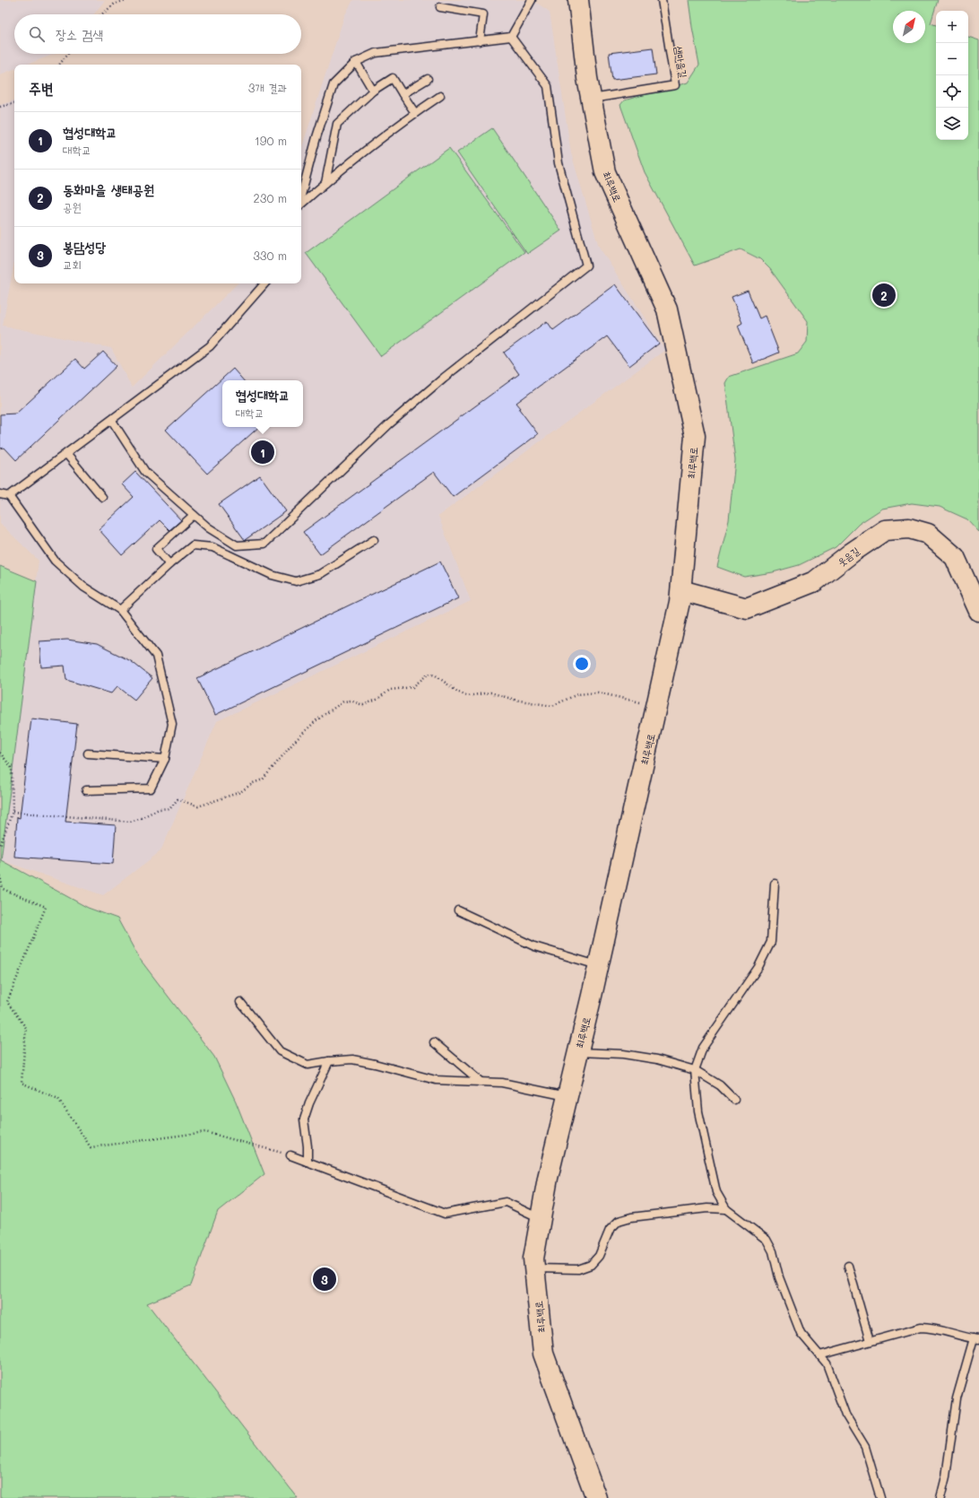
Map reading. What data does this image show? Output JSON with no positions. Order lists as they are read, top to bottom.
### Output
{
  "streets": {
    "street": ["최루백로", "웃음길"],
    "lane": ["샘마을길"]
  },
  "crossings": [
    ["샘마을길", "최루백로"],
    ["최루백로", "웃음길"]
  ],
  "north": "top right",
  "page": {
    "map_buttons": ["+", "−"],
    "search": "장소 검색",
    "heading": ["주변", "3개 결과"],
    "list": [
      {
        "mark": "1",
        "name": "협성대학교",
        "note": "대학교",
        "value": "190 m"
      },
      {
        "mark": "2",
        "name": "동화마을 생태공원",
        "note": "공원",
        "value": "230 m"
      },
      {
        "mark": "3",
        "name": "봉담성당",
        "note": "교회",
        "value": "330 m"
      }
    ],
    "pins": ["2", "1", "3"],
    "popup": ["협성대학교", "대학교"]
  }
}
